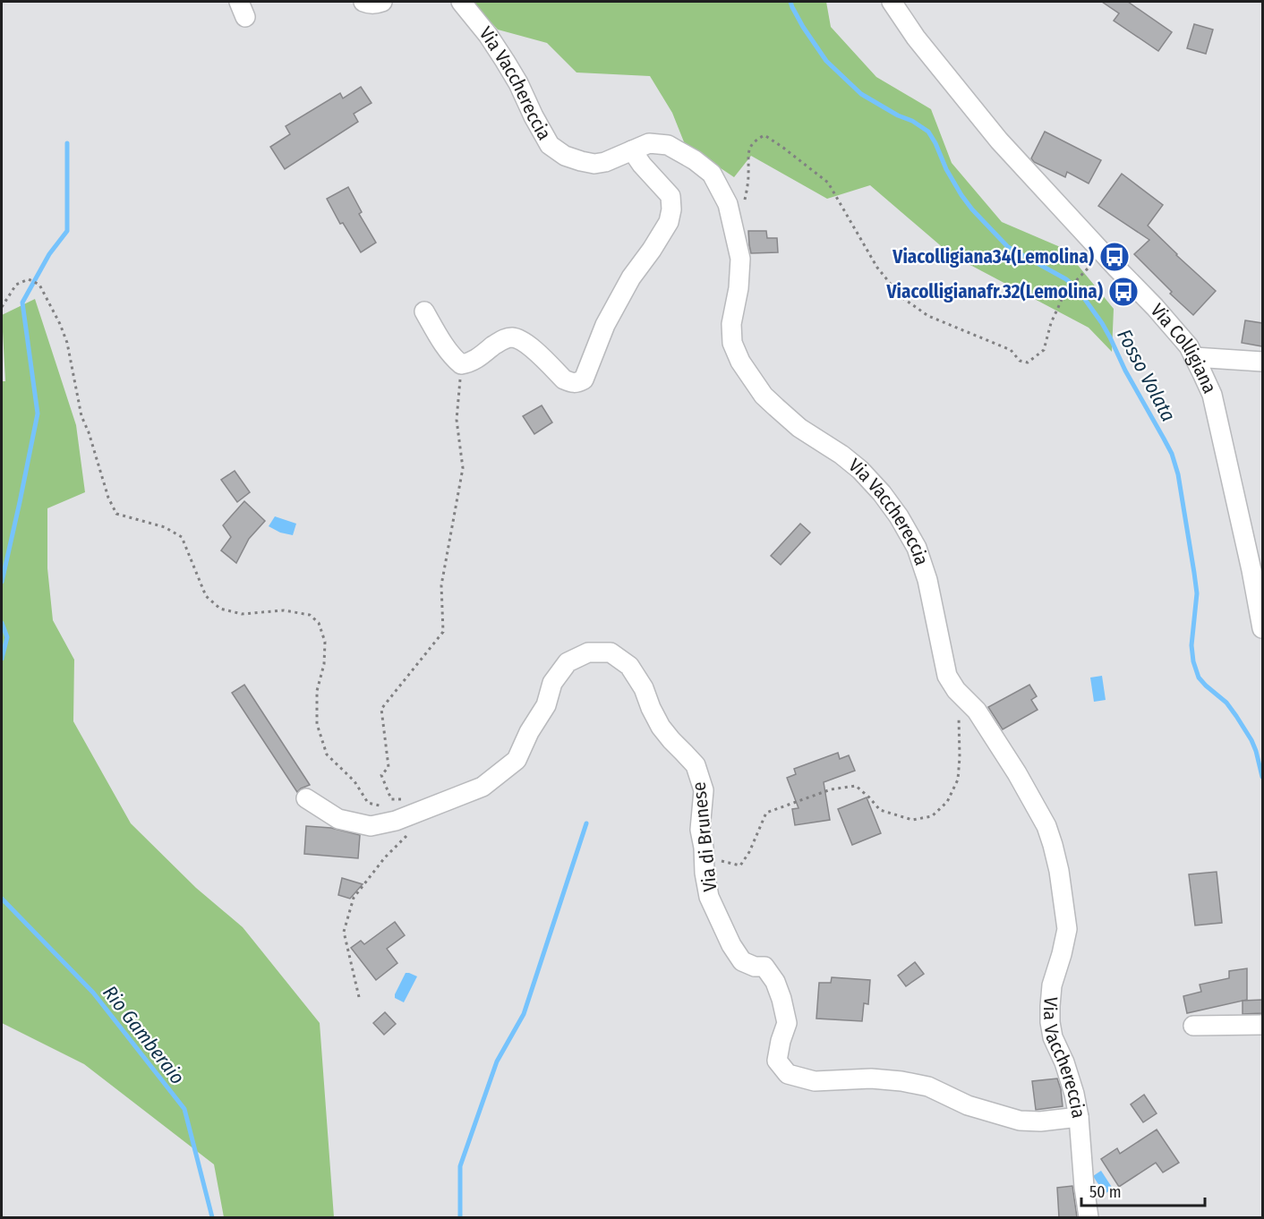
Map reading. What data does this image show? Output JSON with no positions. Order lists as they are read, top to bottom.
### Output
{
  "streets": {
    "street": ["Via Vacchereccia", "Via Colligiana", "Via di Brunese"]
  },
  "crossings": [
    ["Via Vacchereccia", "Via di Brunese"]
  ],
  "water": ["Fosso Volata", "Rio Gamberaio"],
  "places": {
    "bus stop": ["Viacolligiana34(Lemolina)", "Viacolligianafr.32(Lemolina)"]
  },
  "scale_bar": "50 m"
}
